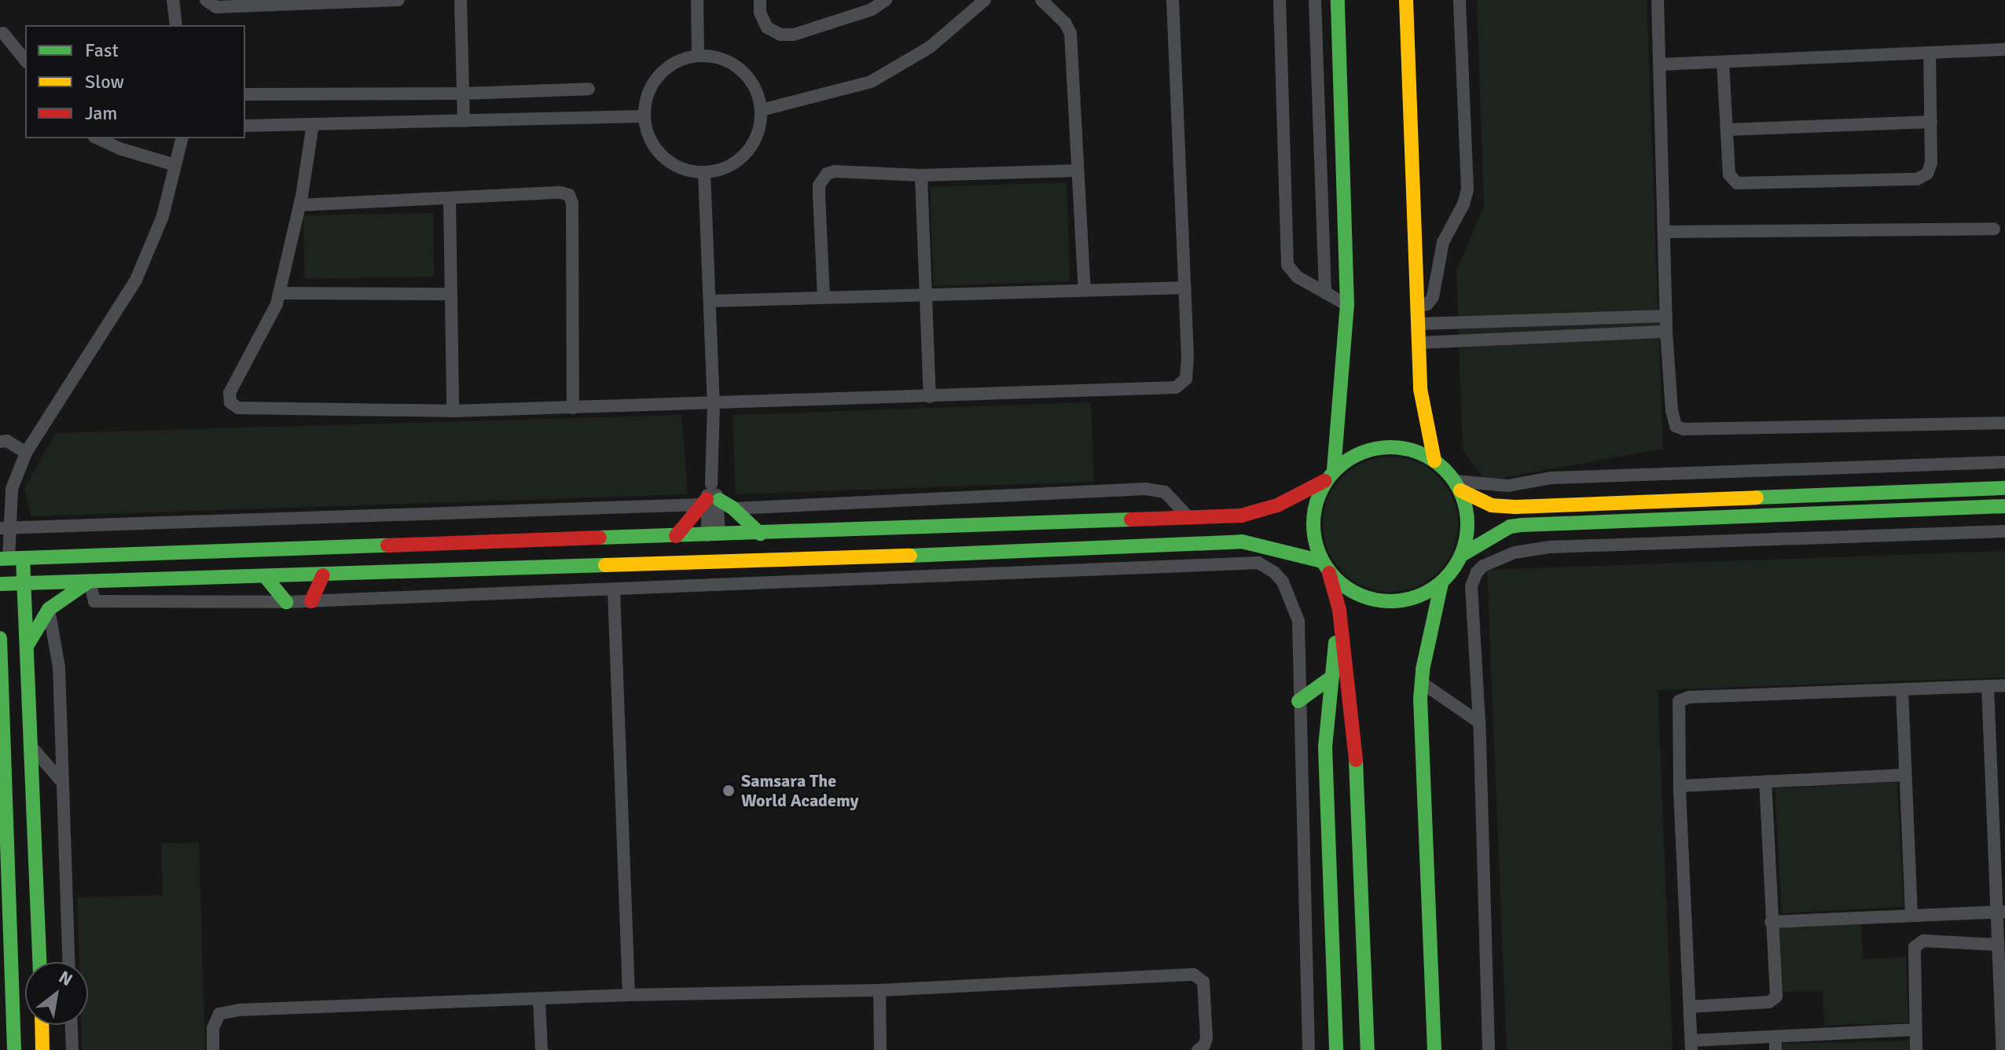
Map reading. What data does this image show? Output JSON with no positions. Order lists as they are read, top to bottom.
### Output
{
  "places": ["Samsara The World Academy"],
  "legend": ["Fast", "Slow", "Jam"],
  "north": "top right"
}
